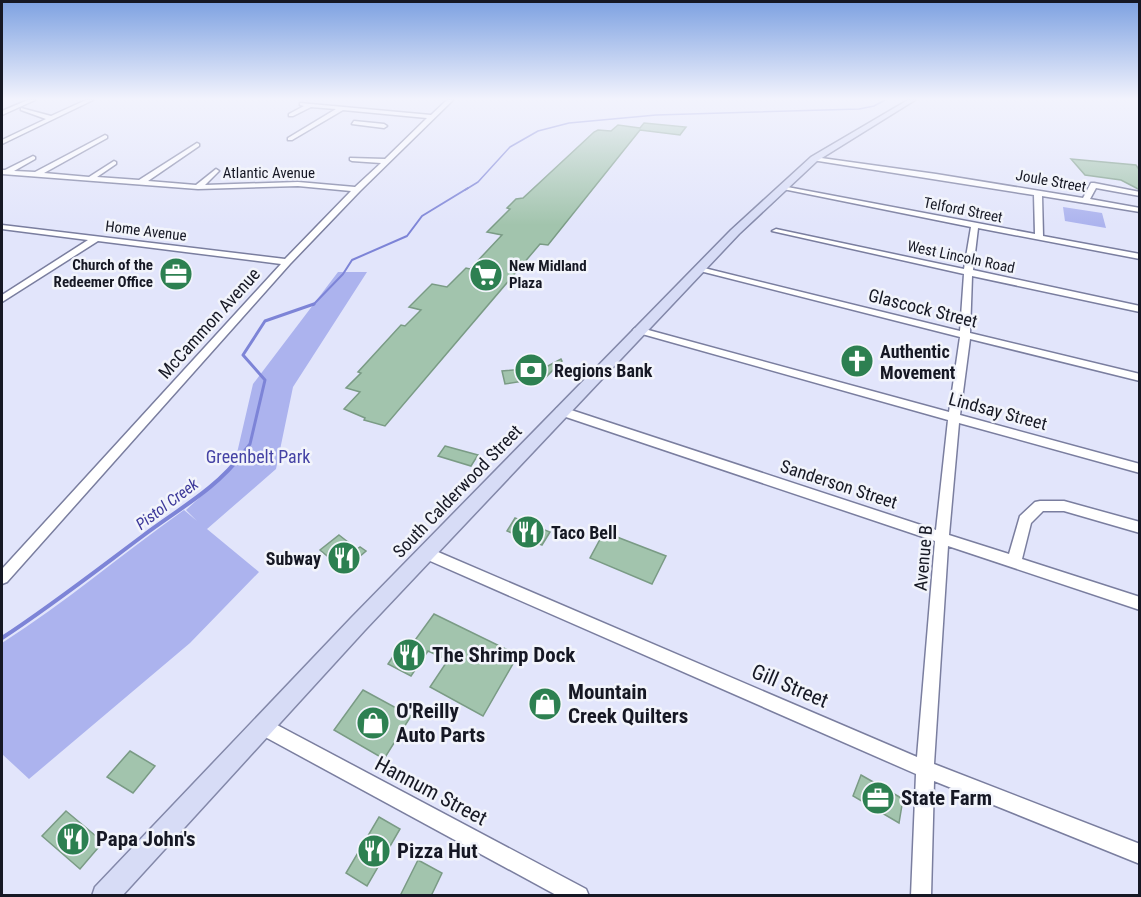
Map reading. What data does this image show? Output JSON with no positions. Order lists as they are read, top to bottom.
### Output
{
  "streets": {
    "main road": ["South Calderwood Street"],
    "street": [
      "Atlantic Avenue",
      "Joule Street",
      "Telford Street",
      "Home Avenue",
      "West Lincoln Road",
      "Glascock Street",
      "McCammon Avenue",
      "Lindsay Street",
      "Sanderson Street",
      "Avenue B",
      "Gill Street",
      "Hannum Street"
    ]
  },
  "crossings": [
    ["Atlantic Avenue", "McCammon Avenue"],
    ["Joule Street", "South Calderwood Street"],
    ["Telford Street", "South Calderwood Street"],
    ["Telford Street", "Avenue B"],
    ["Home Avenue", "McCammon Avenue"],
    ["West Lincoln Road", "Avenue B"],
    ["Glascock Street", "South Calderwood Street"],
    ["Glascock Street", "Avenue B"],
    ["Lindsay Street", "South Calderwood Street"],
    ["Lindsay Street", "Avenue B"],
    ["Sanderson Street", "South Calderwood Street"],
    ["Sanderson Street", "Avenue B"],
    ["South Calderwood Street", "Gill Street"],
    ["South Calderwood Street", "Hannum Street"],
    ["Avenue B", "Gill Street"]
  ],
  "water": ["Pistol Creek"],
  "parks": ["Greenbelt Park"],
  "places": {
    "office": ["Church of the Redeemer Office", "State Farm"],
    "supermarket": ["New Midland Plaza"],
    "church": ["Authentic Movement"],
    "bank": ["Regions Bank"],
    "restaurant": [
      "Taco Bell",
      "Subway",
      "The Shrimp Dock",
      "Papa John's",
      "Pizza Hut"
    ],
    "shop": ["Mountain Creek Quilters", "O'Reilly Auto Parts"]
  }
}
